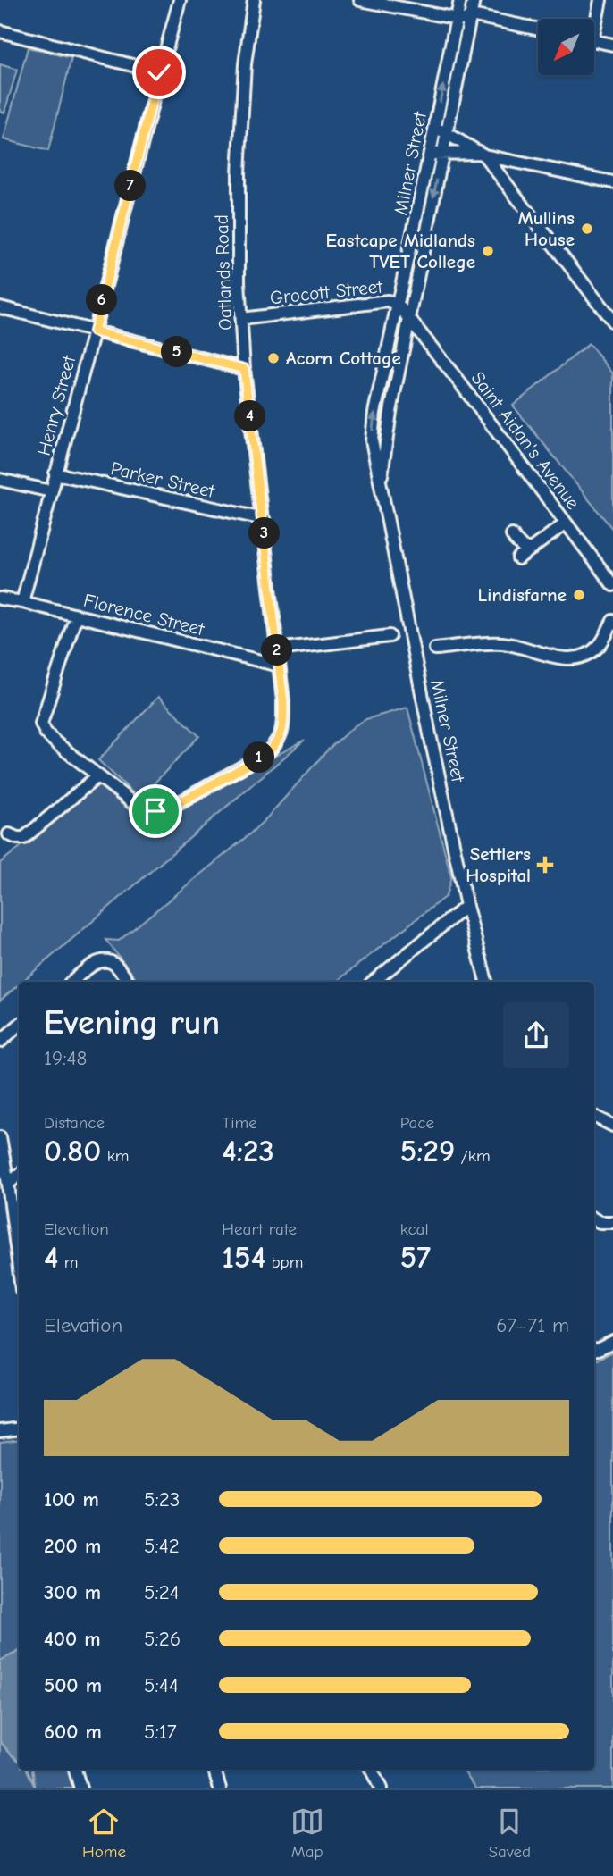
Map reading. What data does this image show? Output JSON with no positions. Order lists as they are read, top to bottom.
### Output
{
  "streets": {
    "street": [
      "Milner Street",
      "Oatlands Road",
      "Grocott Street",
      "Henry Street",
      "Saint Aidan's Avenue",
      "Parker Street",
      "Florence Street"
    ]
  },
  "crossings": [
    ["Milner Street", "Grocott Street"],
    ["Milner Street", "Saint Aidan's Avenue"],
    ["Oatlands Road", "Grocott Street"],
    ["Oatlands Road", "Parker Street"],
    ["Oatlands Road", "Florence Street"],
    ["Grocott Street", "Saint Aidan's Avenue"],
    ["Henry Street", "Parker Street"],
    ["Henry Street", "Florence Street"]
  ],
  "places": {
    "other": [
      "Mullins House",
      "Eastcape Midlands TVET College",
      "Acorn Cottage",
      "Lindisfarne"
    ],
    "health": ["Settlers Hospital"]
  },
  "north": "bottom left",
  "page": {
    "pins": [
      "7",
      "6",
      "5",
      "4",
      "3",
      "2",
      "1"
    ],
    "heading": ["Evening run", "19:48"],
    "stats": [
      ["Distance", "0.80 km"],
      ["Time", "4:23"],
      ["Pace", "5:29 /km"],
      ["Elevation", "4 m"],
      ["Heart rate", "154 bpm"],
      ["kcal", "57"]
    ],
    "chart": ["Elevation", "67–71 m"],
    "list": [
      {
        "name": "100 m",
        "note": "5:23"
      },
      {
        "name": "200 m",
        "note": "5:42"
      },
      {
        "name": "300 m",
        "note": "5:24"
      },
      {
        "name": "400 m",
        "note": "5:26"
      },
      {
        "name": "500 m",
        "note": "5:44"
      },
      {
        "name": "600 m",
        "note": "5:17"
      }
    ],
    "tabs": ["Home", "Map", "Saved"]
  }
}
